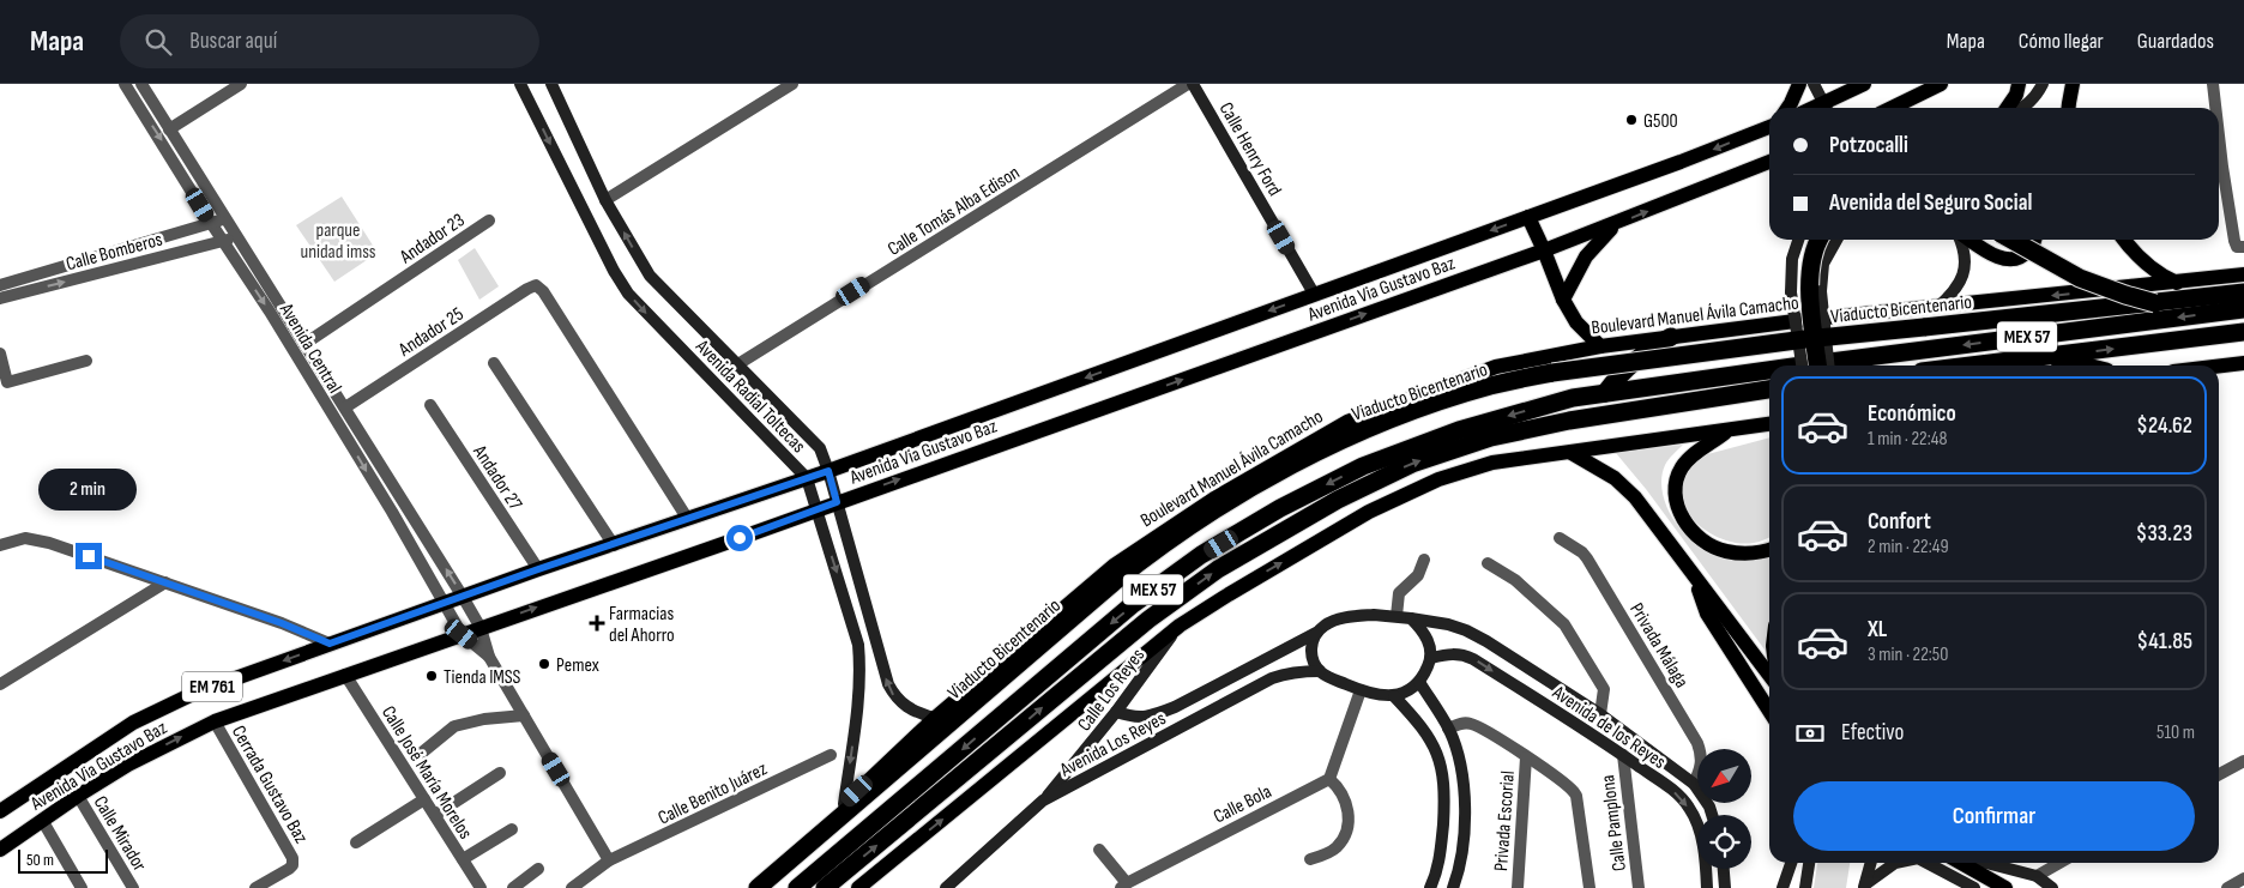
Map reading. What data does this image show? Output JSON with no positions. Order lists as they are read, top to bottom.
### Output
{
  "streets": {
    "highway": ["Viaducto Bicentenario", "MEX 57"],
    "main road": ["Avenida Via Gustavo Baz", "Boulevard Manuel Ávila Camacho", "EM 761"],
    "street": [
      "Calle Henry Ford",
      "Calle Tomás Alba Edison",
      "Andador 23",
      "Calle Bomberos",
      "Andador 25",
      "Avenida Central",
      "Avenida Radial Toltecas",
      "Andador 27",
      "Privada Málaga",
      "Calle Los Reyes",
      "Avenida de los Reyes",
      "Avenida Los Reyes",
      "Calle José María Morelos",
      "Cerrada Gustavo Baz",
      "Calle Benito Juárez",
      "Calle Bola",
      "Privada Escorial",
      "Calle Pamplona",
      "Calle Mirador"
    ]
  },
  "crossings": [
    ["Calle Henry Ford", "Avenida Via Gustavo Baz"],
    ["Calle Tomás Alba Edison", "Avenida Radial Toltecas"],
    ["Andador 23", "Avenida Central"],
    ["Calle Bomberos", "Avenida Central"],
    ["Avenida Via Gustavo Baz", "Andador 25"],
    ["Avenida Via Gustavo Baz", "Avenida Central"],
    ["Avenida Via Gustavo Baz", "Avenida Radial Toltecas"],
    ["Avenida Via Gustavo Baz", "Andador 27"],
    ["Avenida Via Gustavo Baz", "Calle José María Morelos"],
    ["Avenida Via Gustavo Baz", "Cerrada Gustavo Baz"],
    ["Avenida Via Gustavo Baz", "Calle Mirador"],
    ["Boulevard Manuel Ávila Camacho", "Avenida Radial Toltecas"],
    ["Andador 25", "Avenida Central"],
    ["Privada Málaga", "Avenida de los Reyes"],
    ["Calle Los Reyes", "Avenida Los Reyes"],
    ["Avenida de los Reyes", "Avenida Los Reyes"],
    ["Avenida de los Reyes", "Calle Pamplona"]
  ],
  "parks": ["parque unidad imss"],
  "places": {
    "other": ["G500", "Pemex", "Tienda IMSS"],
    "health": ["Farmacias del Ahorro"]
  },
  "scale_bar": "50 m",
  "north": "bottom left",
  "page": {
    "header": "Mapa",
    "search": "Buscar aquí",
    "nav": ["Mapa", "Cómo llegar", "Guardados"],
    "banner": ["Potzocalli", "Avenida del Seguro Social"],
    "list": [
      {
        "name": "Económico",
        "note": "1 min · 22:48",
        "value": "$24.62"
      },
      {
        "name": "Confort",
        "note": "2 min · 22:49",
        "value": "$33.23"
      },
      {
        "name": "XL",
        "note": "3 min · 22:50",
        "value": "$41.85"
      }
    ],
    "bubble": "2 min",
    "pay": ["Efectivo", "510 m"],
    "buttons": "Confirmar",
    "scale": "50 m"
  }
}
